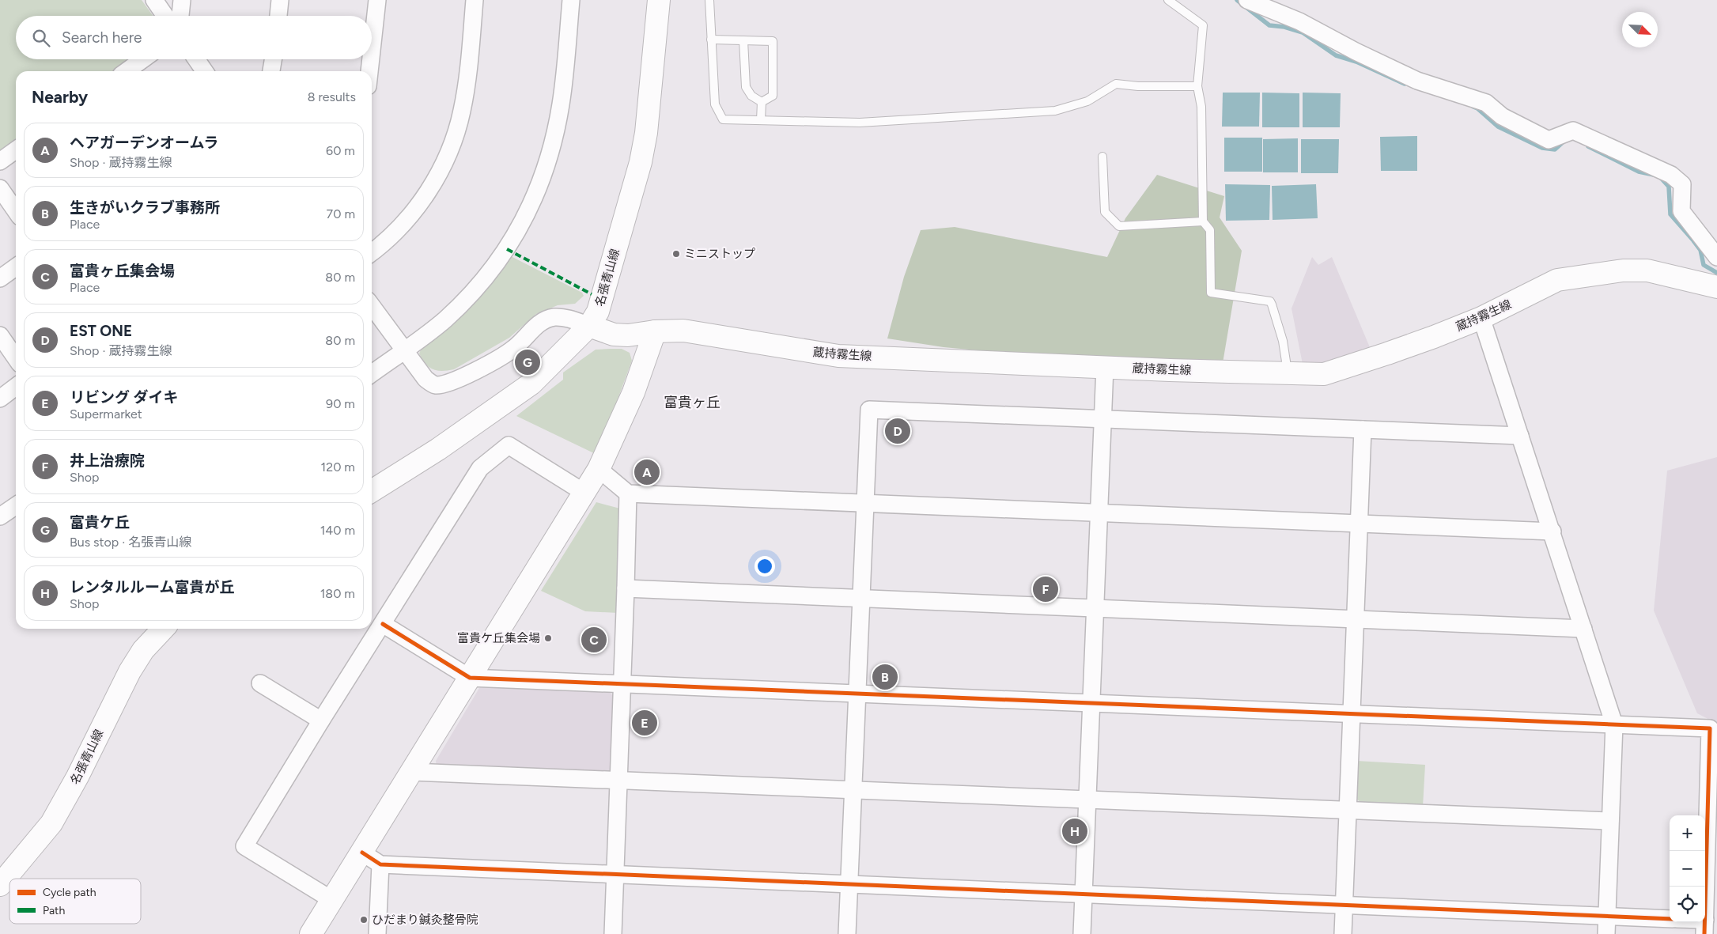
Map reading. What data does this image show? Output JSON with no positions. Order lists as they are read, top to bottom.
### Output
{
  "streets": {
    "main road": ["名張青山線", "蔵持霧生線"]
  },
  "crossings": [
    ["名張青山線", "蔵持霧生線"]
  ],
  "districts": ["富貴ヶ丘"],
  "places": ["ミニストップ", "富貴ケ丘集会場", "ひだまり鍼灸整骨院"],
  "legend": ["Cycle path", "Path"],
  "north": "bottom right",
  "page": {
    "search": "Search here",
    "heading": ["Nearby", "8 results"],
    "list": [
      {
        "mark": "A",
        "name": "ヘアガーデンオームラ",
        "note": "Shop · 蔵持霧生線",
        "value": "60 m"
      },
      {
        "mark": "B",
        "name": "生きがいクラブ事務所",
        "note": "Place",
        "value": "70 m"
      },
      {
        "mark": "C",
        "name": "富貴ヶ丘集会場",
        "note": "Place",
        "value": "80 m"
      },
      {
        "mark": "D",
        "name": "EST ONE",
        "note": "Shop · 蔵持霧生線",
        "value": "80 m"
      },
      {
        "mark": "E",
        "name": "リビング ダイキ",
        "note": "Supermarket",
        "value": "90 m"
      },
      {
        "mark": "F",
        "name": "井上治療院",
        "note": "Shop",
        "value": "120 m"
      },
      {
        "mark": "G",
        "name": "富貴ケ丘",
        "note": "Bus stop · 名張青山線",
        "value": "140 m"
      },
      {
        "mark": "H",
        "name": "レンタルルーム富貴が丘",
        "note": "Shop",
        "value": "180 m"
      }
    ],
    "pins": [
      "G",
      "D",
      "A",
      "F",
      "C",
      "B",
      "E",
      "H"
    ],
    "map_buttons": ["+", "−"]
  }
}
